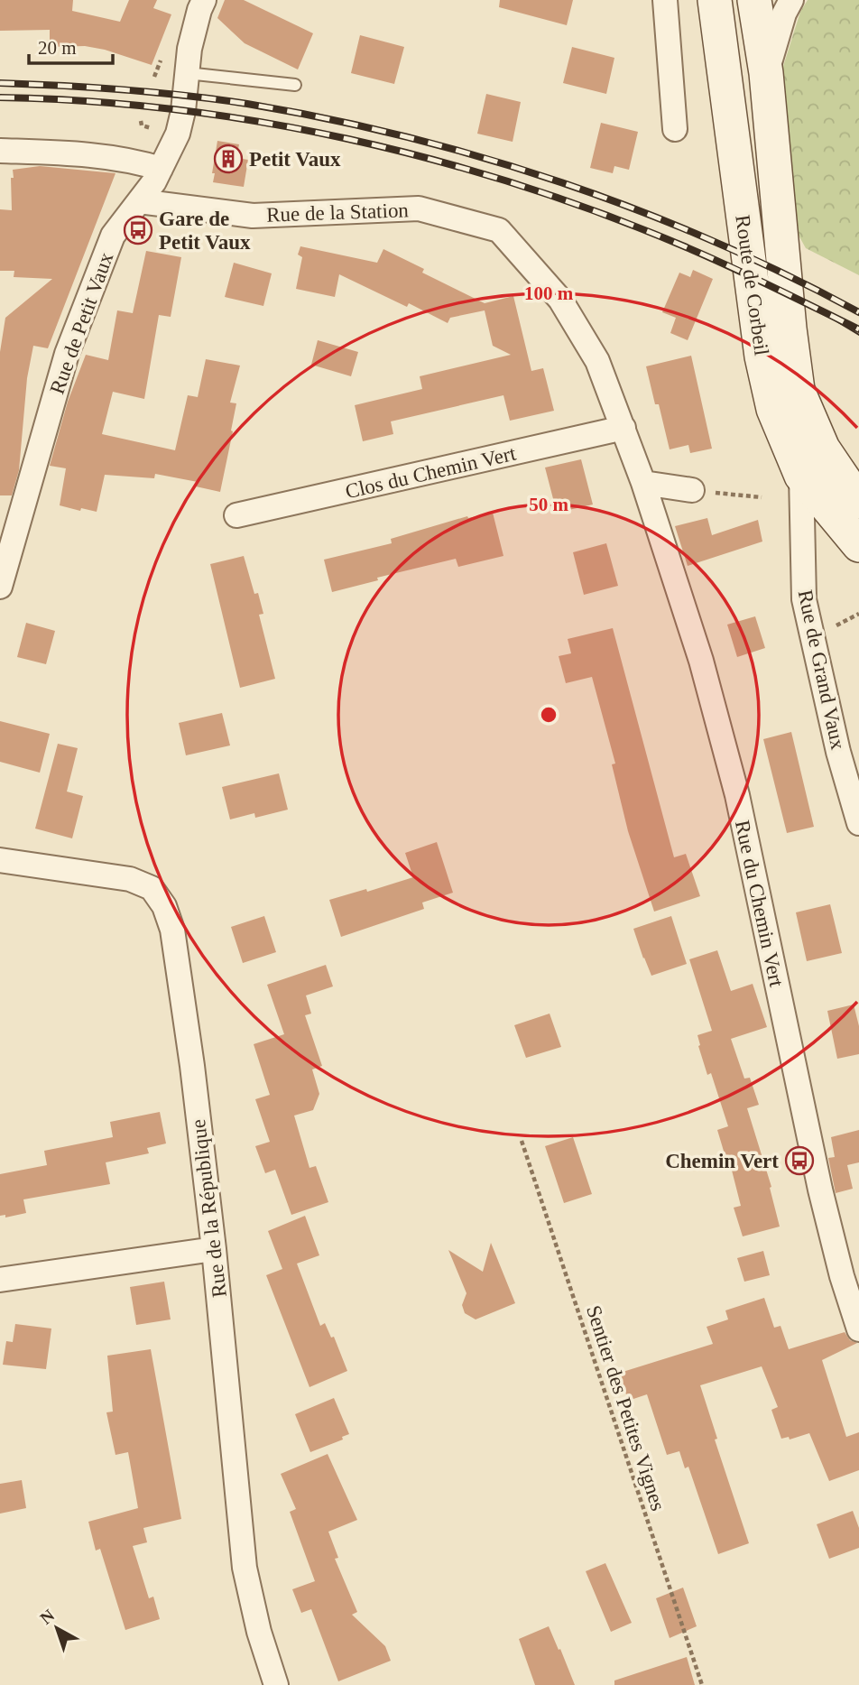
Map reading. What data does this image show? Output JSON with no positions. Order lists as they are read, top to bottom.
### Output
{
  "streets": {
    "main road": ["Route de Corbeil"],
    "street": [
      "Rue de la Station",
      "Rue de Petit Vaux",
      "Clos du Chemin Vert",
      "Rue de Grand Vaux",
      "Rue du Chemin Vert",
      "Rue de la République"
    ],
    "path": ["Sentier des Petites Vignes"]
  },
  "crossings": [
    ["Rue de la Station", "Rue de Petit Vaux"],
    ["Rue de la Station", "Clos du Chemin Vert"],
    ["Rue de la Station", "Rue du Chemin Vert"],
    ["Route de Corbeil", "Rue de Grand Vaux"]
  ],
  "places": {
    "building": ["Petit Vaux"],
    "bus stop": ["Gare de Petit Vaux", "Chemin Vert"]
  },
  "scale_bar": "20 m",
  "north": "top left",
  "rings": ["100 m", "50 m"]
}
